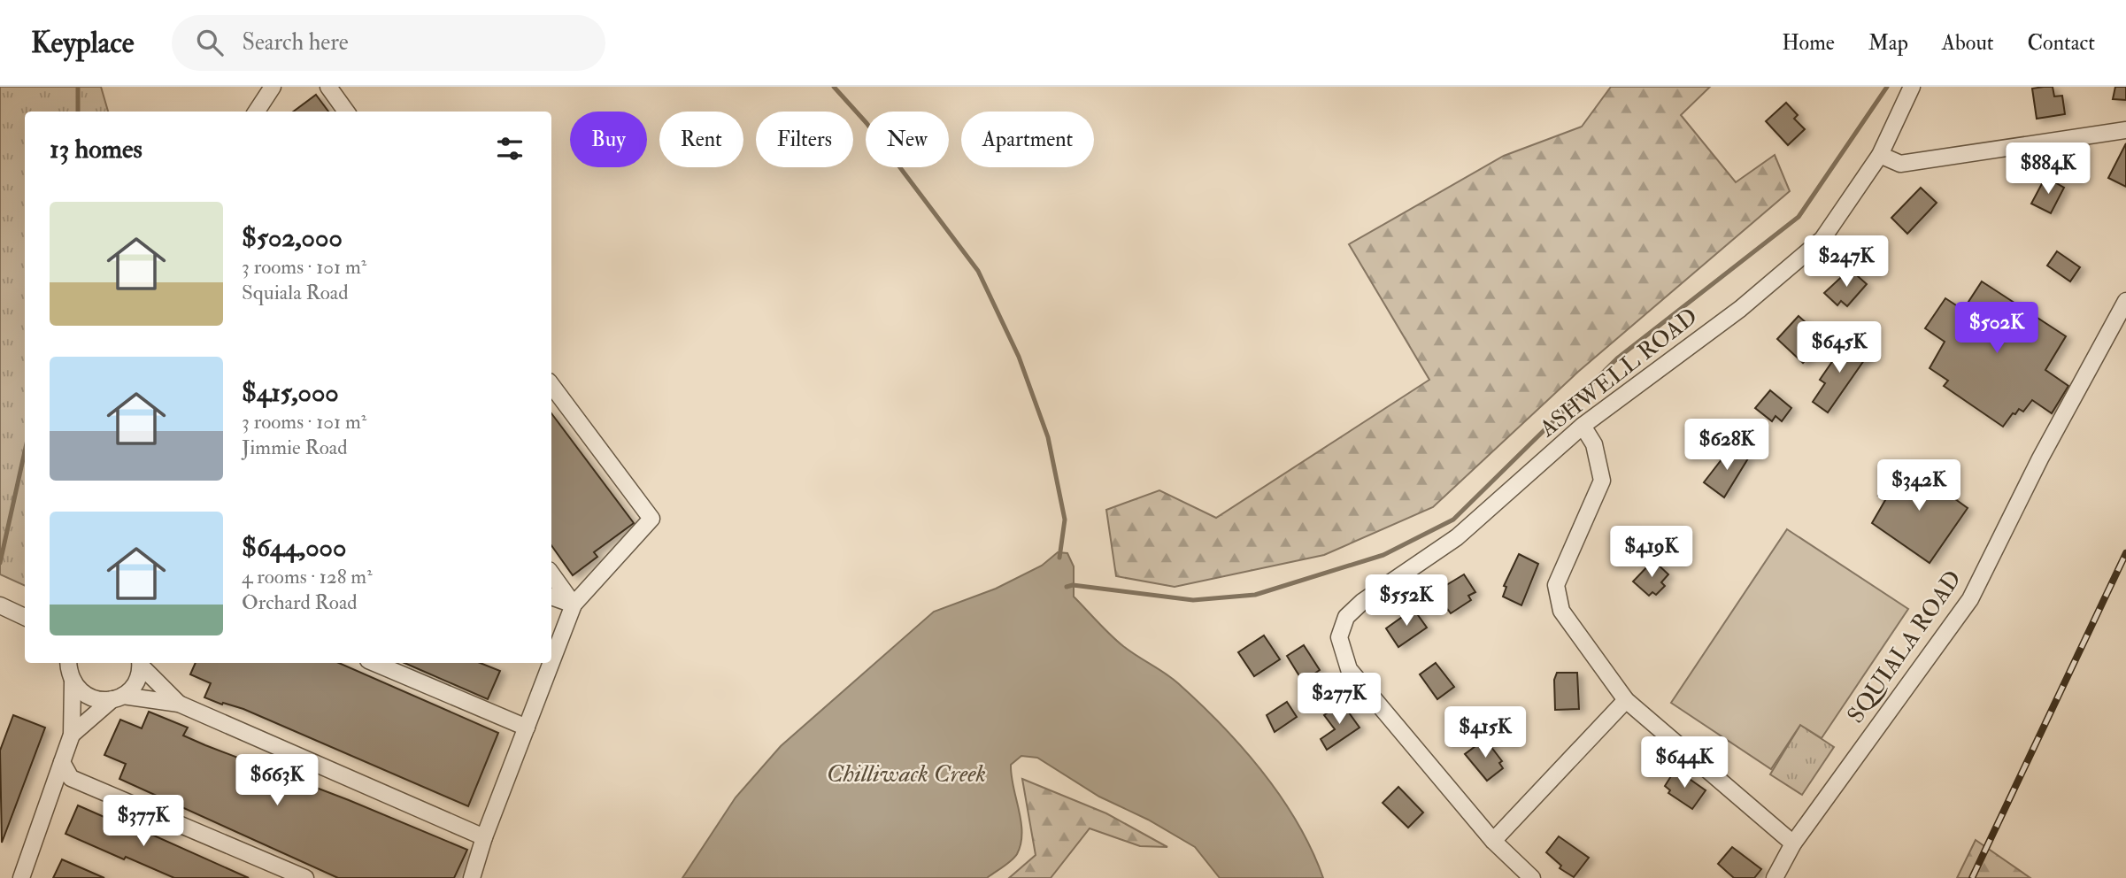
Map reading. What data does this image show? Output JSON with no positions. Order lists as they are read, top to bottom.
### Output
{
  "streets": {
    "street": ["ASHWELL ROAD", "SQUIALA ROAD"]
  },
  "water": ["Chilliwack Creek"],
  "page": {
    "header": "Keyplace",
    "search": "Search here",
    "nav": [
      "Home",
      "Map",
      "About",
      "Contact"
    ],
    "chip": [
      "Buy",
      "Rent",
      "Filters",
      "New",
      "Apartment"
    ],
    "heading": "13 homes",
    "price": [
      "$884K",
      "$247K",
      "$502K",
      "$645K",
      "$628K",
      "$342K",
      "$419K",
      "$552K",
      "$277K",
      "$415K",
      "$644K",
      "$663K",
      "$377K"
    ],
    "list": [
      {
        "name": "$502,000",
        "note": "3 rooms · 101 m² · Squiala Road"
      },
      {
        "name": "$415,000",
        "note": "3 rooms · 101 m² · Jimmie Road"
      },
      {
        "name": "$644,000",
        "note": "4 rooms · 128 m² · Orchard Road"
      }
    ]
  }
}
